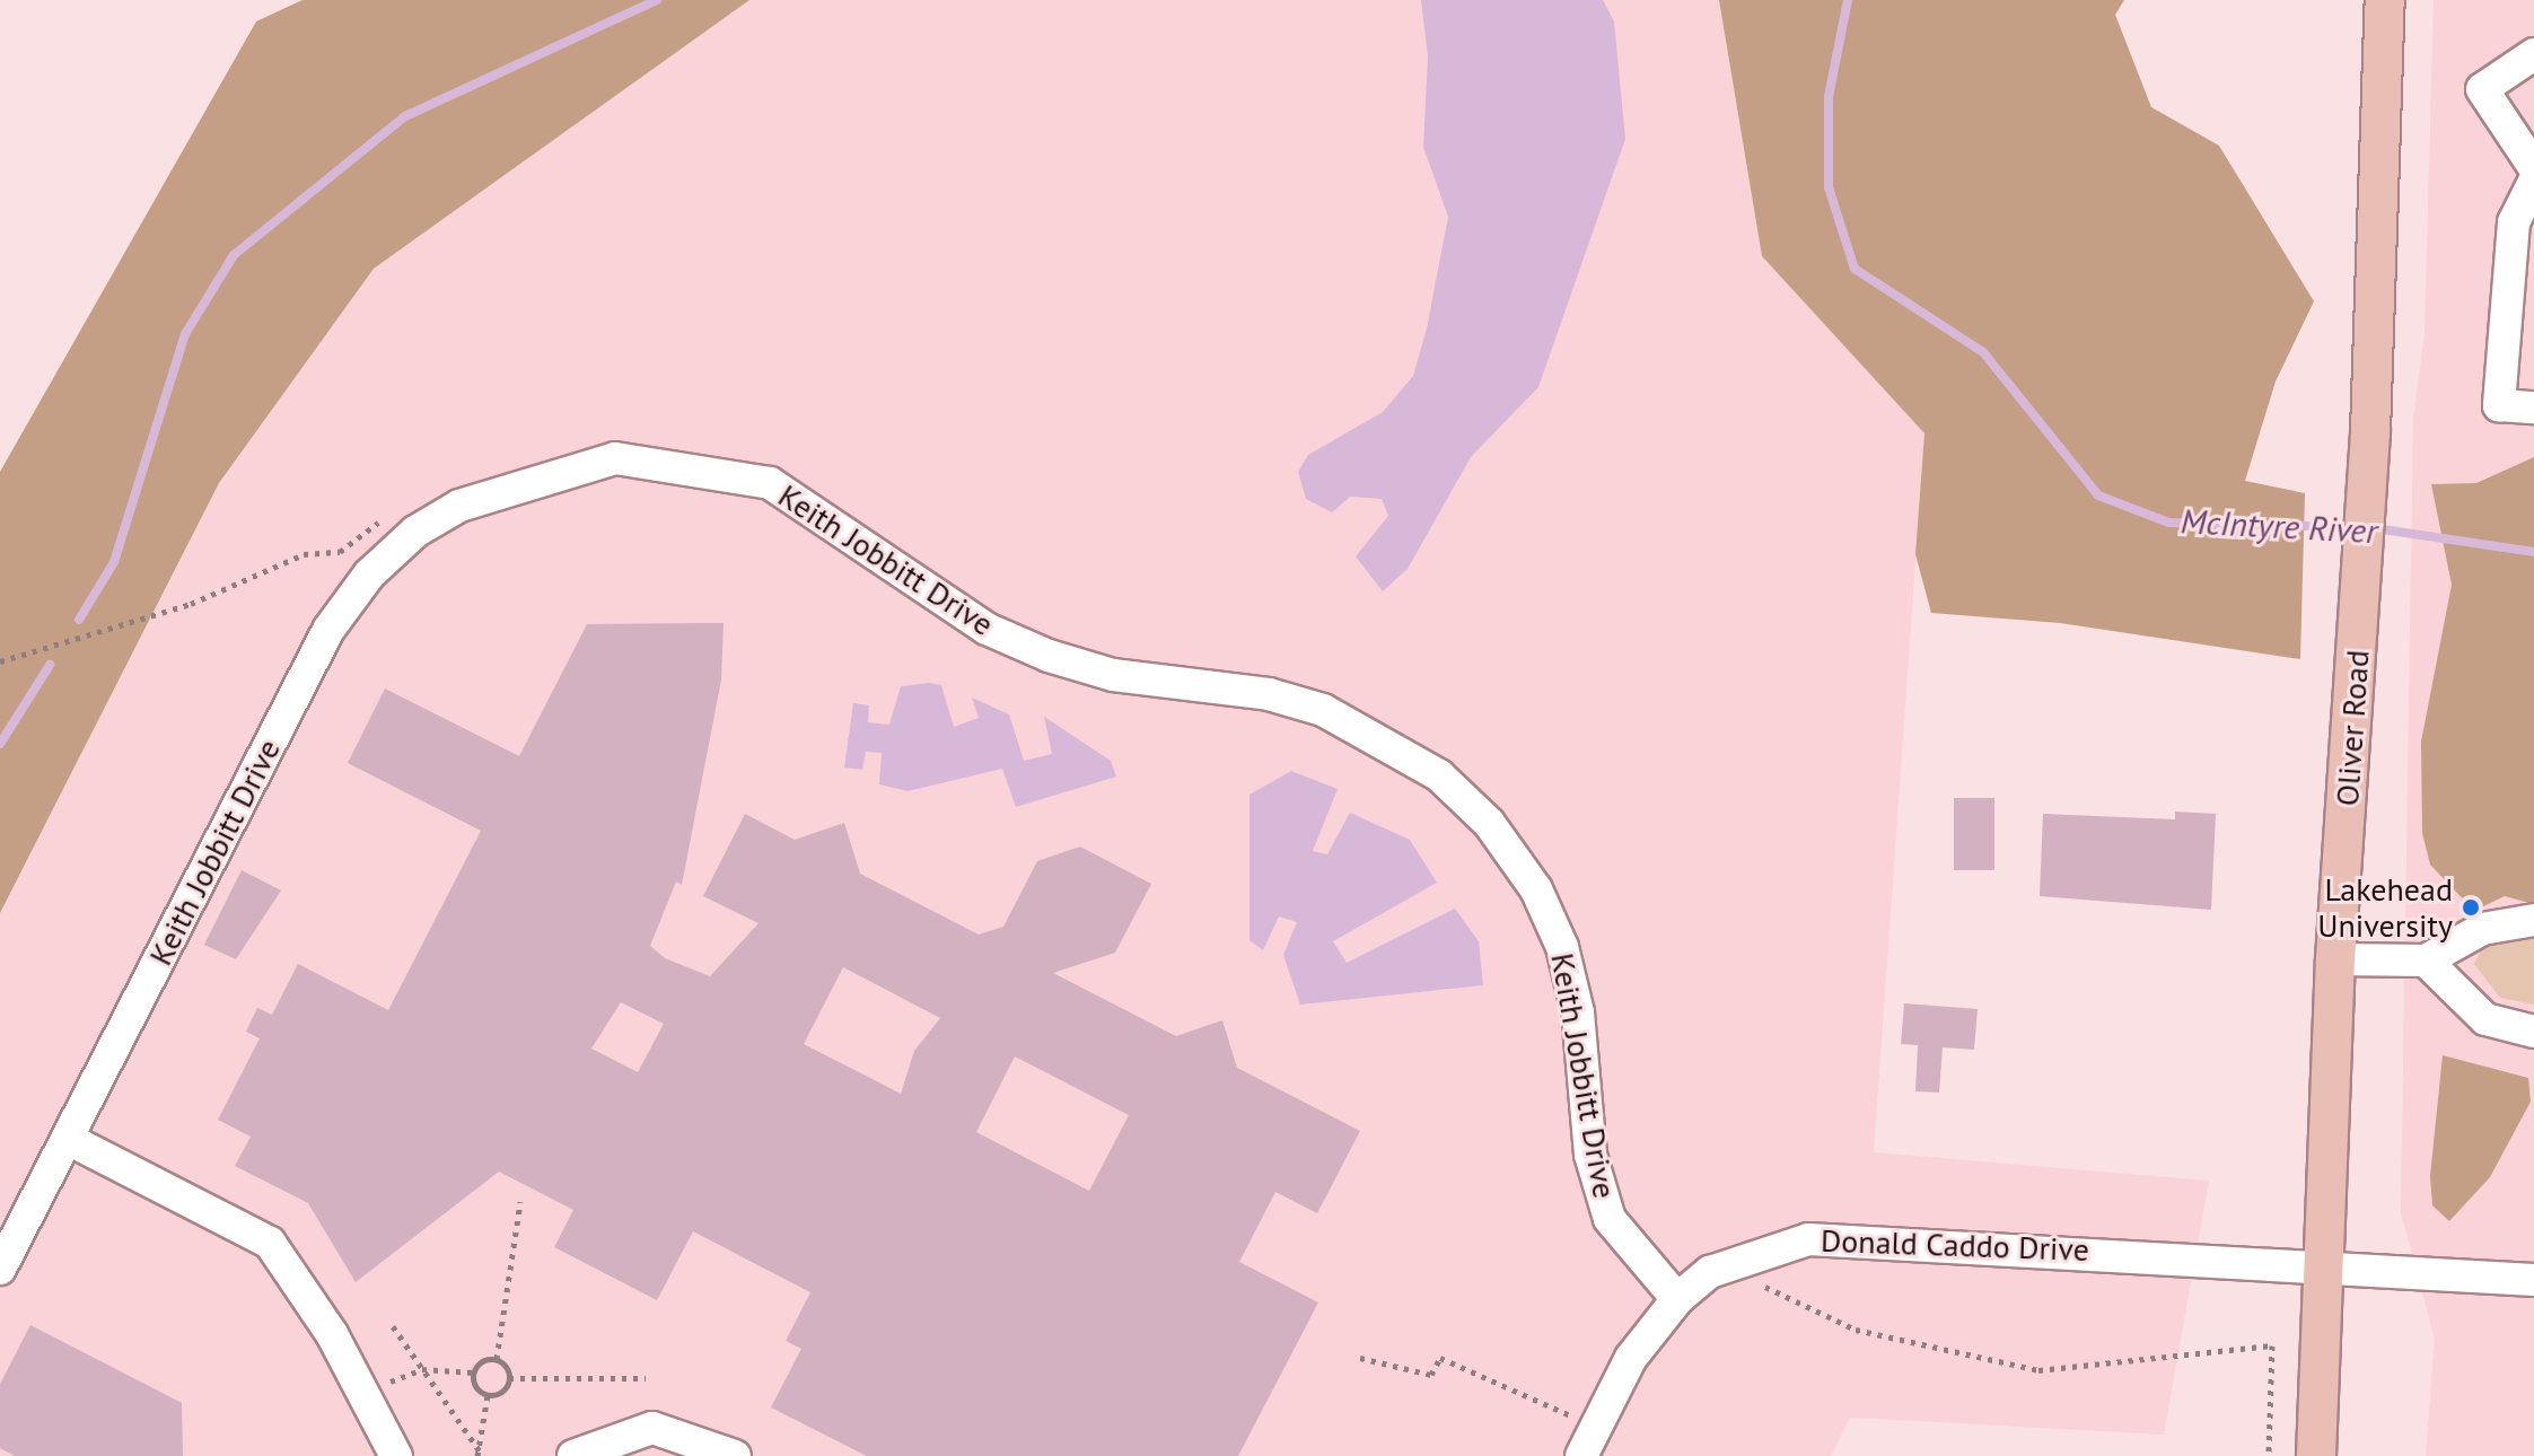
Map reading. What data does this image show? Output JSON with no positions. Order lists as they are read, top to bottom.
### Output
{
  "streets": {
    "main road": ["Oliver Road"],
    "street": ["Keith Jobbitt Drive", "Donald Caddo Drive"]
  },
  "crossings": [
    ["Keith Jobbitt Drive", "Donald Caddo Drive"],
    ["Oliver Road", "Donald Caddo Drive"]
  ],
  "water": ["McIntyre River"],
  "places": ["Lakehead University"]
}
